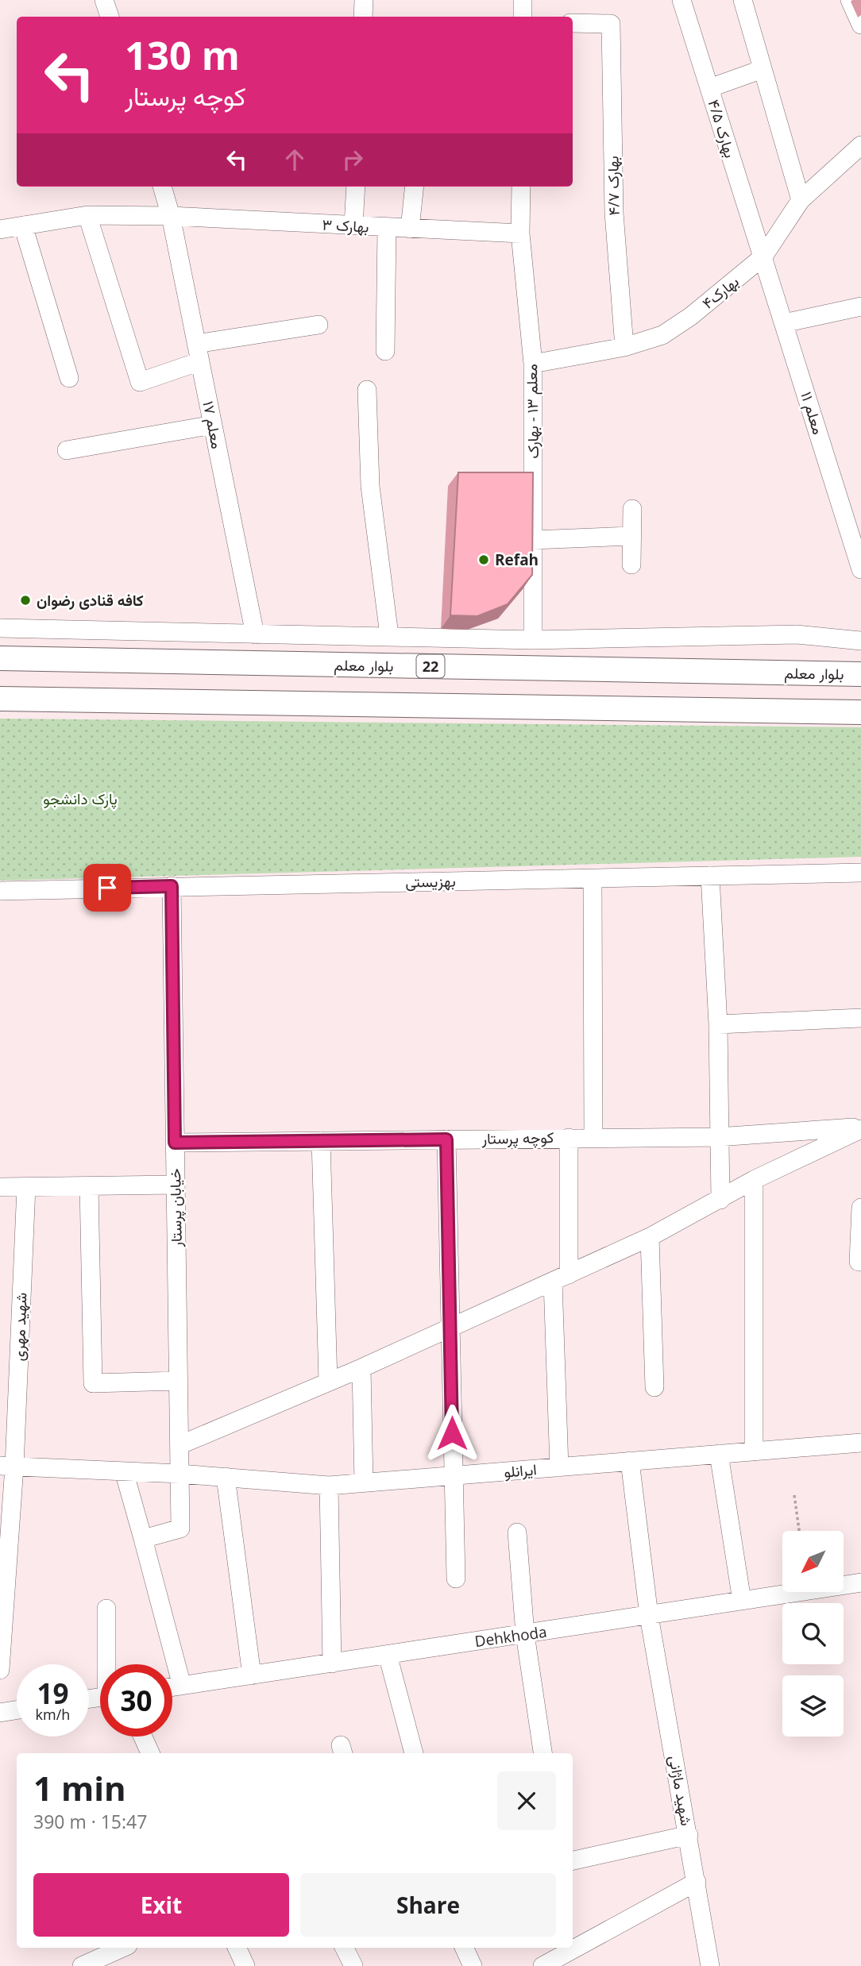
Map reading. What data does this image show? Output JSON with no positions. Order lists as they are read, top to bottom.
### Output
{
  "streets": {
    "main road": ["بلوار معلم", "22"],
    "street": [
      "بهارک ۴/۵",
      "بهارک ۴/۷",
      "بهارک ۳",
      "بهارک۴",
      "معلم ۱۳ - بهارک",
      "معلم ۱۱",
      "معلم ۱۷",
      "بهزیستی",
      "کوچه پرستار",
      "خیابان پرستار",
      "شهید مهری",
      "ایرانلو",
      "Dehkhoda",
      "شهید ماژانی"
    ]
  },
  "crossings": [
    ["بهارک ۴/۵", "بهارک۴"],
    ["بهارک ۴/۵", "معلم ۱۱"],
    ["بهارک ۴/۷", "بهارک۴"],
    ["بهارک ۳", "معلم ۱۳ - بهارک"],
    ["بهارک ۳", "معلم ۱۷"],
    ["بهارک۴", "معلم ۱۳ - بهارک"],
    ["بهارک۴", "معلم ۱۱"],
    ["بهزیستی", "خیابان پرستار"],
    ["کوچه پرستار", "خیابان پرستار"],
    ["خیابان پرستار", "ایرانلو"],
    ["شهید مهری", "ایرانلو"],
    ["ایرانلو", "شهید ماژانی"],
    ["Dehkhoda", "شهید ماژانی"]
  ],
  "parks": ["پارک دانشجو"],
  "places": ["Refah", "کافه قنادی رضوان"],
  "north": "bottom left",
  "page": {
    "turn": ["130 m", "کوچه پرستار"],
    "speed": "19 km/h",
    "limit": "30",
    "heading": ["1 min", "390 m · 15:47"],
    "buttons": ["Exit", "Share"]
  }
}
